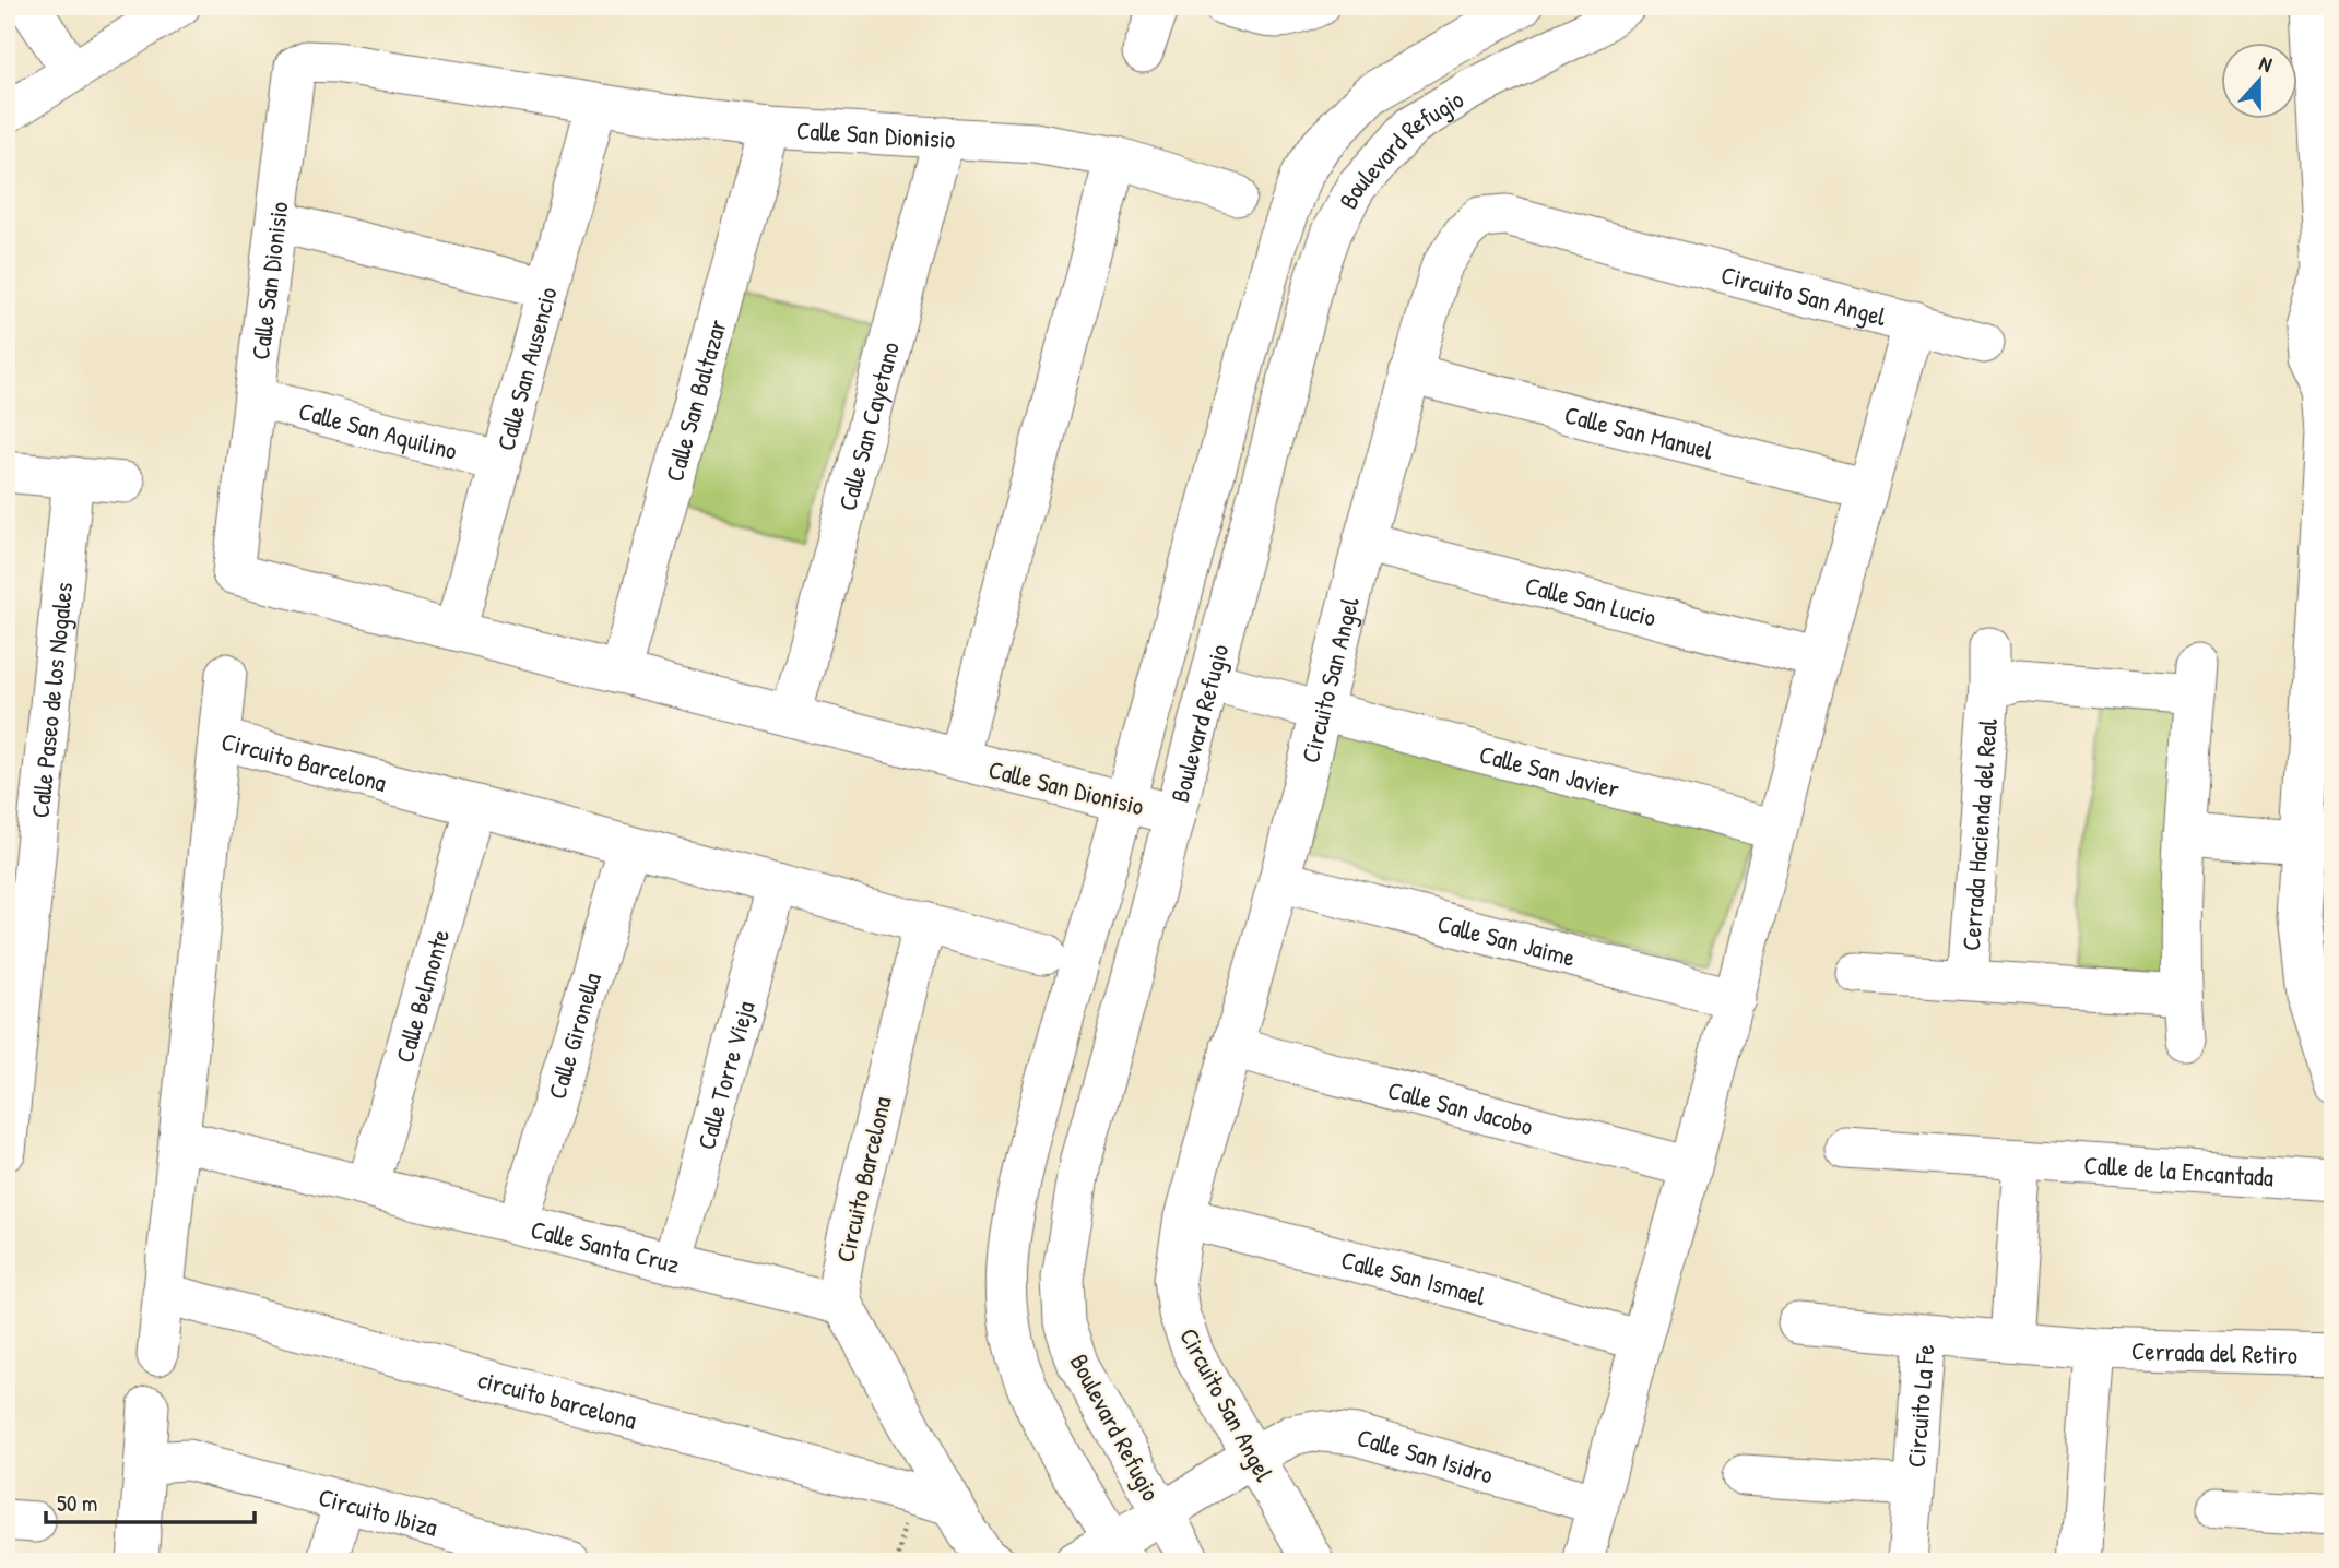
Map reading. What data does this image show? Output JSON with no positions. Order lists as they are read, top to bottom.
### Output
{
  "streets": {
    "street": [
      "Calle San Dionisio",
      "Boulevard Refugio",
      "Circuito San Angel",
      "Calle San Ausencio",
      "Calle San Baltazar",
      "Calle San Cayetano",
      "Calle San Aquilino",
      "Calle San Manuel",
      "Calle San Lucio",
      "Calle Paseo de los Nogales",
      "Circuito Barcelona",
      "Calle San Javier",
      "Cerrada Hacienda del Real",
      "Calle San Jaime",
      "Calle Belmonte",
      "Calle Gironella",
      "Calle Torre Vieja",
      "Calle San Jacobo",
      "Calle de la Encantada",
      "Calle Santa Cruz",
      "Calle San Ismael",
      "Cerrada del Retiro",
      "circuito barcelona",
      "Circuito La Fe",
      "Calle San Isidro",
      "Circuito Ibiza"
    ]
  },
  "crossings": [
    ["Calle San Dionisio", "Boulevard Refugio"],
    ["Calle San Dionisio", "Calle San Ausencio"],
    ["Calle San Dionisio", "Calle San Baltazar"],
    ["Calle San Dionisio", "Calle San Cayetano"],
    ["Calle San Dionisio", "Calle San Aquilino"],
    ["Boulevard Refugio", "Calle San Javier"],
    ["Circuito San Angel", "Calle San Manuel"],
    ["Circuito San Angel", "Calle San Lucio"],
    ["Circuito San Angel", "Calle San Javier"],
    ["Circuito San Angel", "Calle San Jaime"],
    ["Circuito San Angel", "Calle San Jacobo"],
    ["Circuito San Angel", "Calle San Ismael"],
    ["Circuito San Angel", "Calle San Isidro"],
    ["Calle San Ausencio", "Calle San Aquilino"],
    ["Circuito Barcelona", "Calle Belmonte"],
    ["Circuito Barcelona", "Calle Gironella"],
    ["Circuito Barcelona", "Calle Torre Vieja"],
    ["Circuito Barcelona", "Calle Santa Cruz"],
    ["Circuito Barcelona", "circuito barcelona"],
    ["Calle Belmonte", "Calle Santa Cruz"],
    ["Calle Gironella", "Calle Santa Cruz"],
    ["Calle Torre Vieja", "Calle Santa Cruz"],
    ["Cerrada del Retiro", "Circuito La Fe"]
  ],
  "scale_bar": "50 m",
  "north": "top"
}
